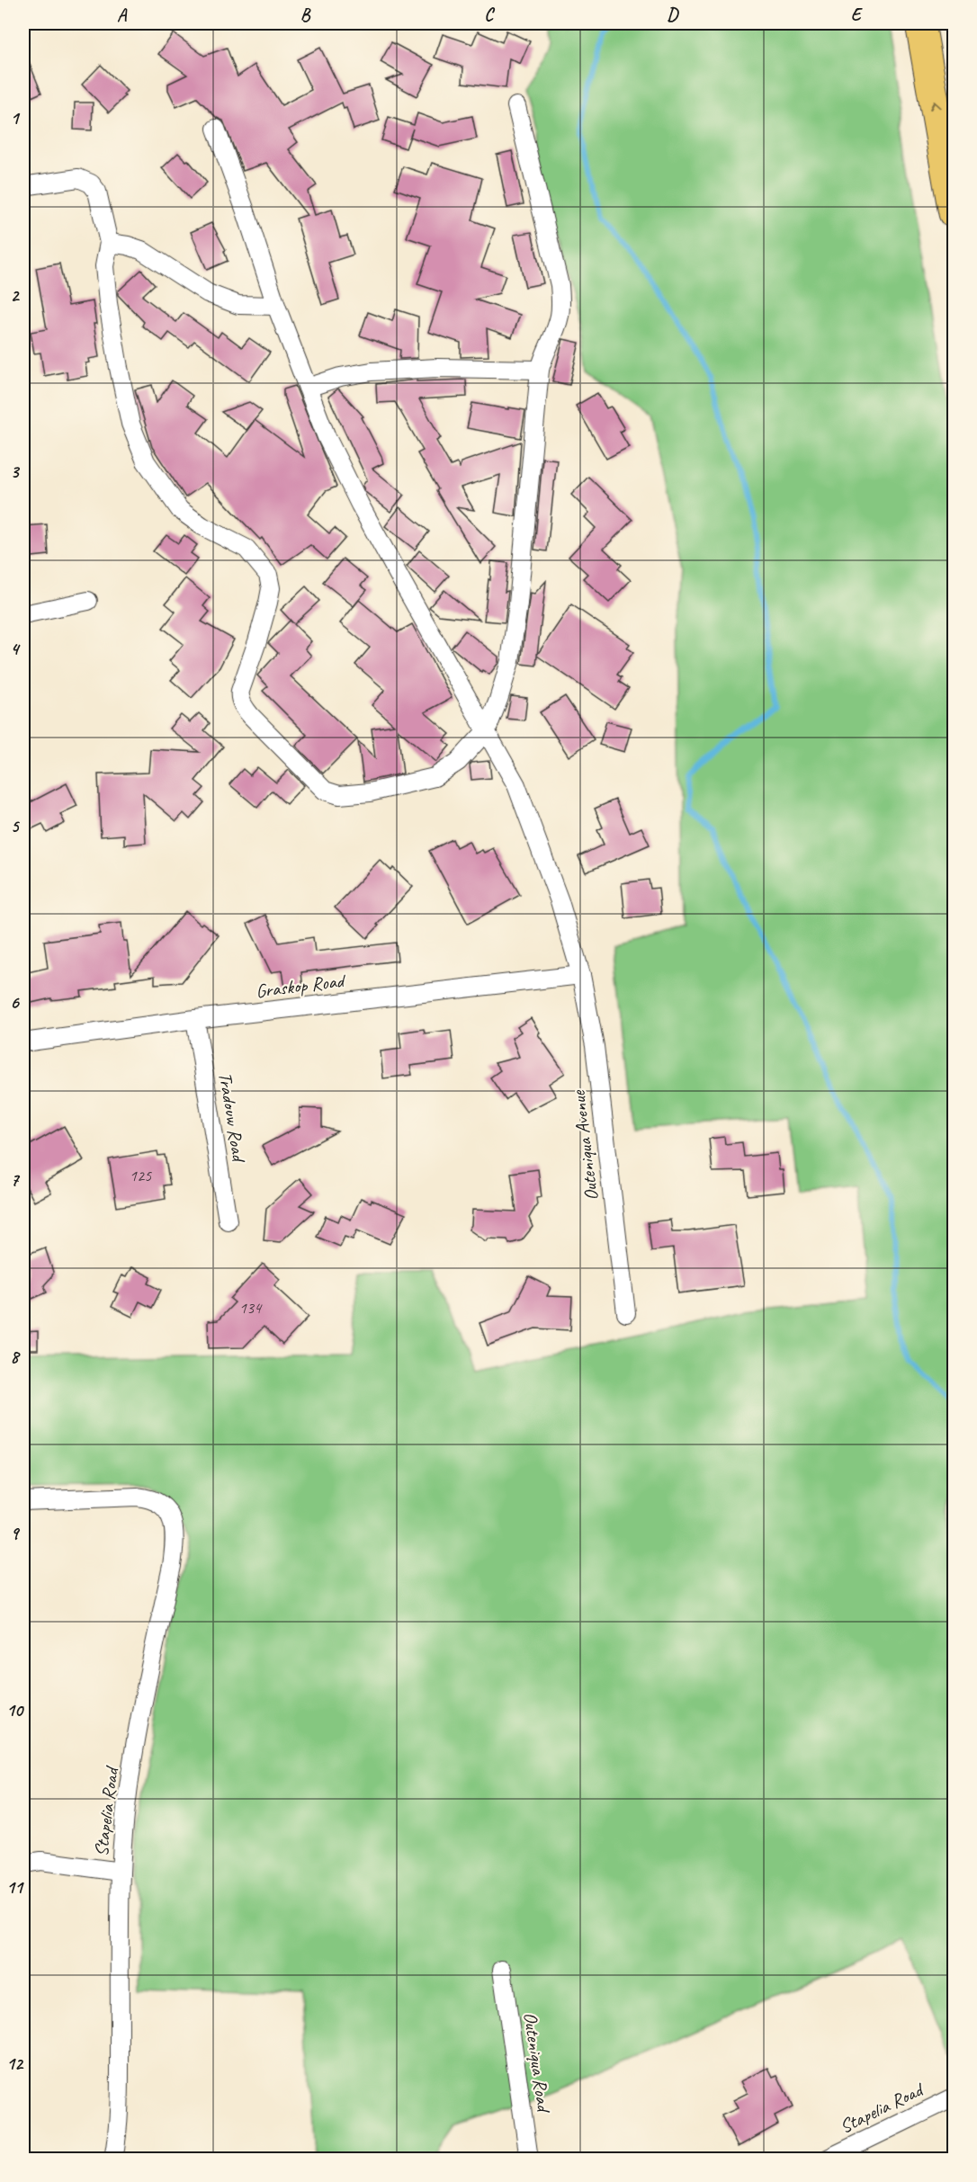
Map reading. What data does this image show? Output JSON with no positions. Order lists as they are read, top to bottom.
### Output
{
  "streets": {
    "street": [
      "Graskop Road",
      "Tradouw Road",
      "Outeniqua Avenue",
      "Stapelia Road",
      "Outeniqua Road"
    ]
  },
  "crossings": [
    ["Graskop Road", "Tradouw Road"],
    ["Graskop Road", "Outeniqua Avenue"]
  ],
  "house_numbers": ["125", "134"],
  "grid": {
    "columns": [
      "A",
      "B",
      "C",
      "D",
      "E"
    ],
    "rows": [
      "1",
      "2",
      "3",
      "4",
      "5",
      "6",
      "7",
      "8",
      "9",
      "10",
      "11",
      "12"
    ]
  }
}
